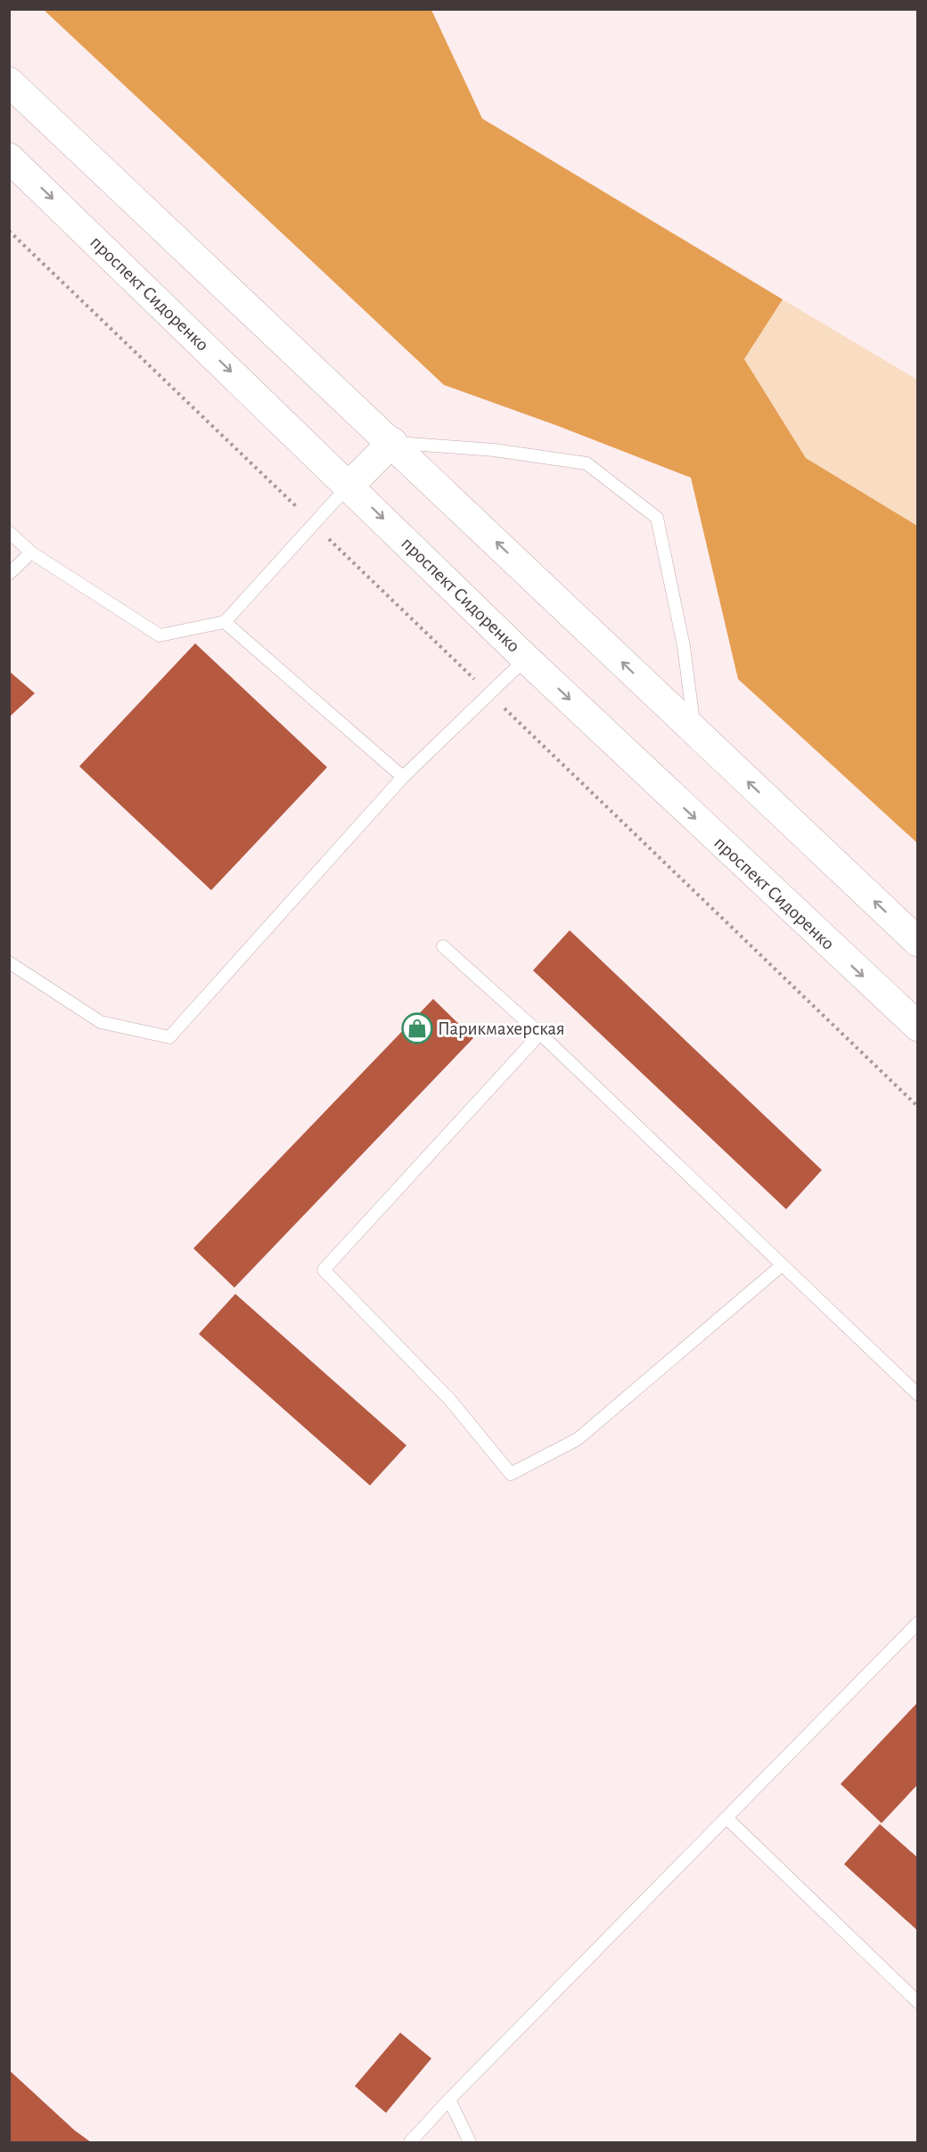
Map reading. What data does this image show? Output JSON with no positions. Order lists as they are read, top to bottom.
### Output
{
  "streets": {
    "main road": ["проспект Сидоренко"]
  },
  "places": {
    "shop": ["Парикмахерская"]
  }
}
